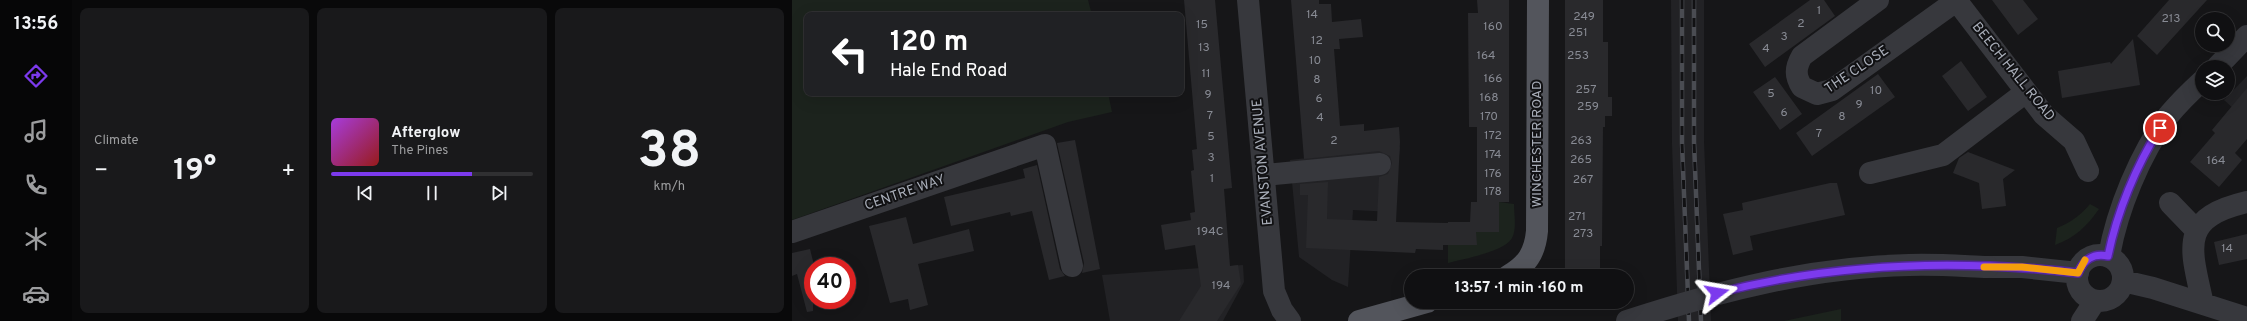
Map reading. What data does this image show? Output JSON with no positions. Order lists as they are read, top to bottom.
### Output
{
  "streets": {
    "main road": ["WINCHESTER ROAD"],
    "street": [
      "THE CLOSE",
      "BEECH HALL ROAD",
      "EVANSTON AVENUE",
      "CENTRE WAY"
    ]
  },
  "crossings": [
    ["THE CLOSE", "BEECH HALL ROAD"]
  ],
  "house_numbers": [
    "1",
    "14",
    "249",
    "213",
    "2",
    "15",
    "160",
    "251",
    "3",
    "12",
    "13",
    "4",
    "164",
    "253",
    "10",
    "11",
    "166",
    "8",
    "257",
    "10",
    "5",
    "9",
    "168",
    "6",
    "9",
    "259",
    "6",
    "7",
    "170",
    "8",
    "4",
    "7",
    "172",
    "5",
    "2",
    "263",
    "174",
    "3",
    "265",
    "164",
    "176",
    "1",
    "267",
    "178",
    "271",
    "194C",
    "273",
    "14",
    "194"
  ],
  "page": {
    "tabs": "13:56",
    "tile": [
      "Climate",
      ["38", "km/h"]
    ],
    "turn": ["120 m", "Hale End Road"],
    "song": ["Afterglow", "The Pines"],
    "heat": ["−", "19°", "+"],
    "limit": "40",
    "trip": "13:57 · 1 min · 160 m"
  }
}
